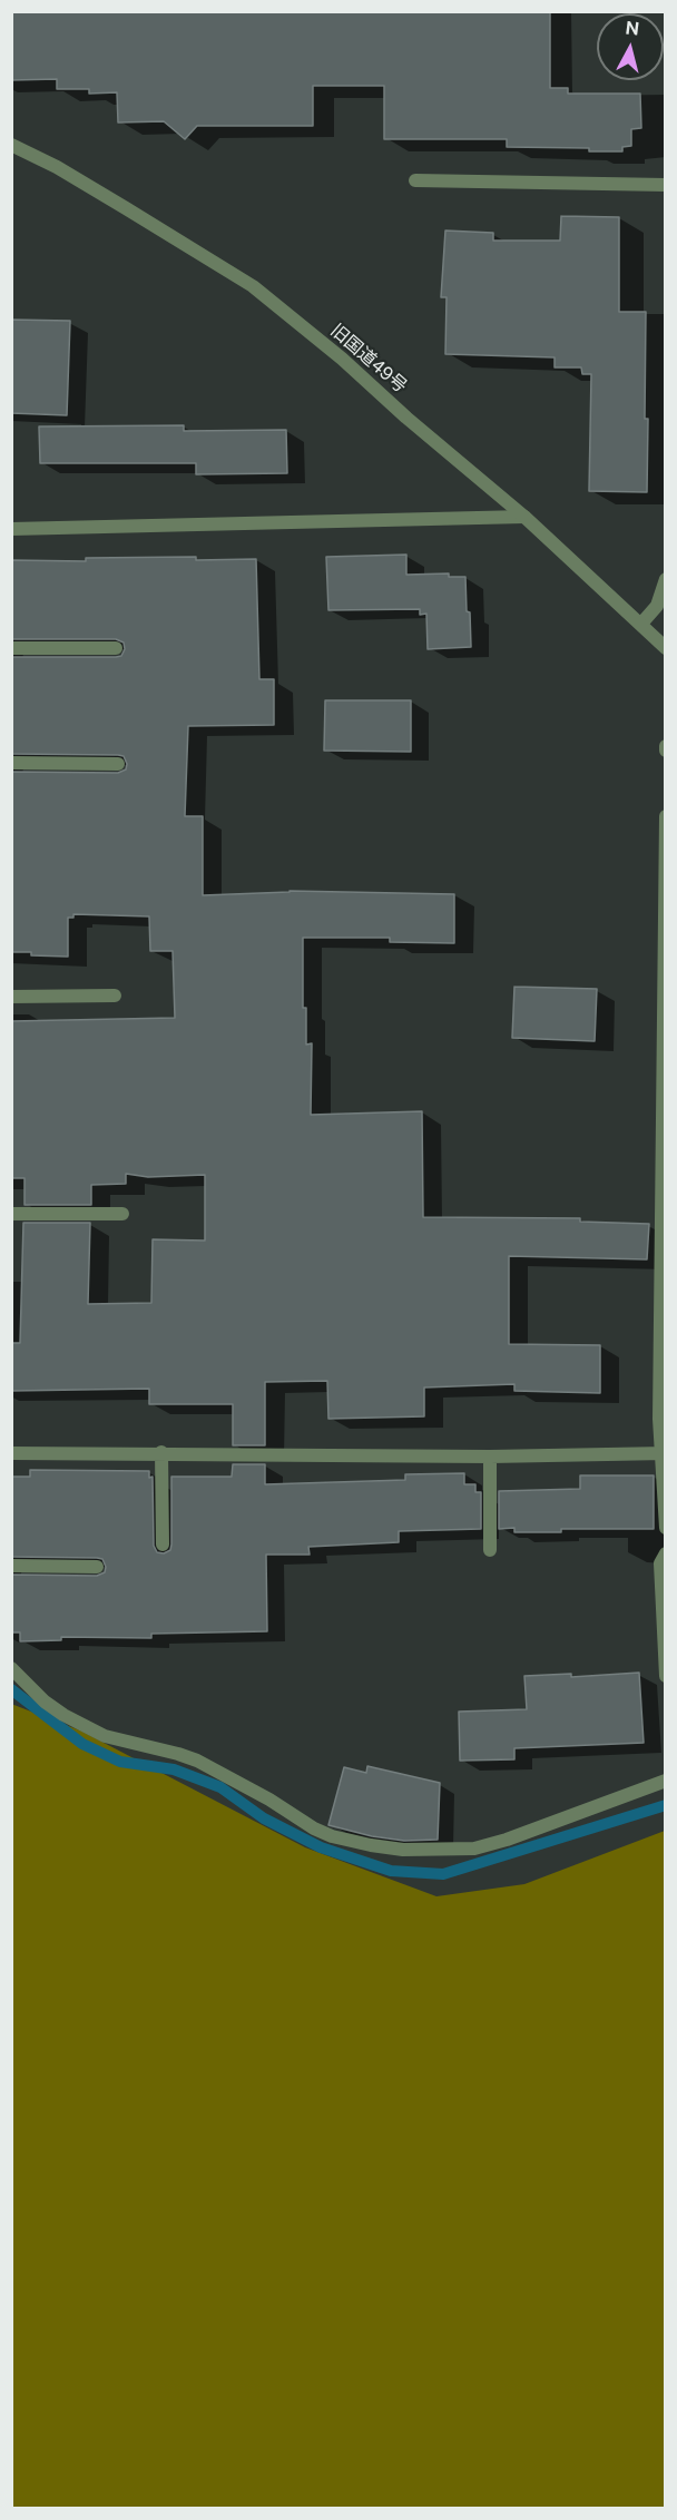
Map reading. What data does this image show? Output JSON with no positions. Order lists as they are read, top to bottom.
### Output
{
  "streets": {
    "street": ["旧国道49号"]
  },
  "north": "top"
}
